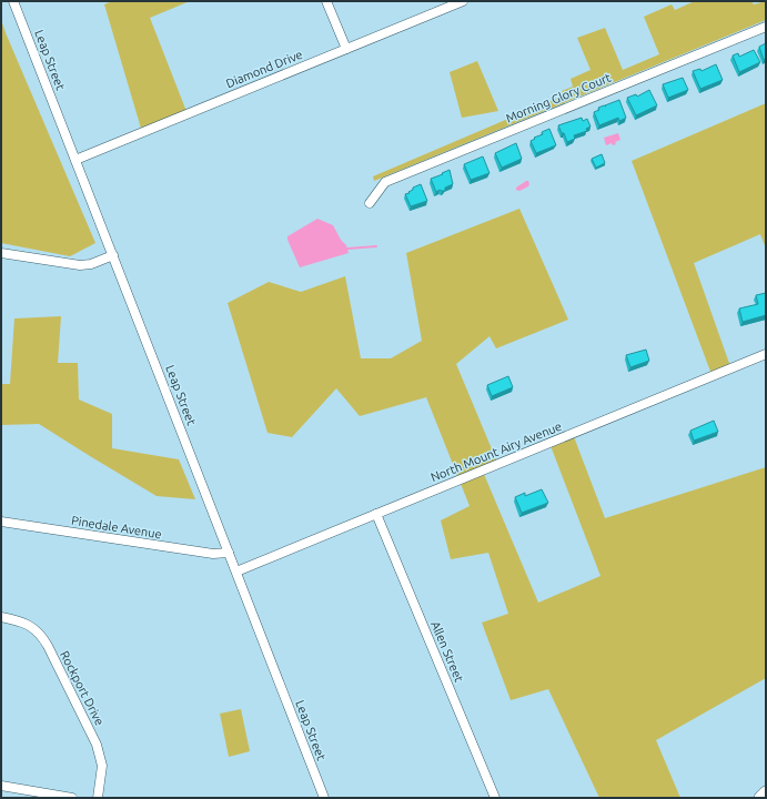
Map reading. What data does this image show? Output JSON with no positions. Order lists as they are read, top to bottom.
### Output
{
  "streets": {
    "street": [
      "Leap Street",
      "Diamond Drive",
      "Morning Glory Court",
      "North Mount Airy Avenue",
      "Pinedale Avenue",
      "Allen Street",
      "Rockport Drive"
    ]
  },
  "crossings": [
    ["Leap Street", "Diamond Drive"],
    ["Leap Street", "North Mount Airy Avenue"],
    ["Leap Street", "Pinedale Avenue"],
    ["North Mount Airy Avenue", "Allen Street"]
  ]
}
